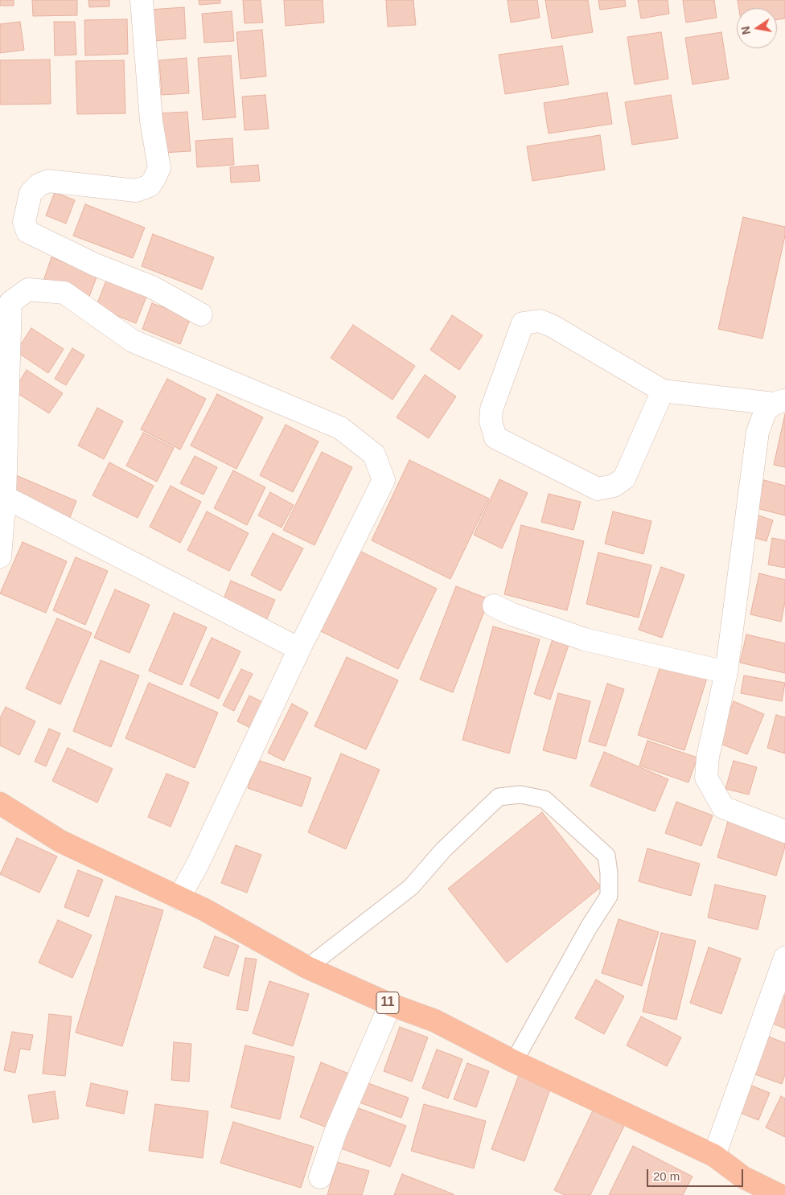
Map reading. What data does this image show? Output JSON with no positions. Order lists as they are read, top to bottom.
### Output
{
  "streets": {
    "highway": ["11"]
  },
  "scale_bar": "20 m",
  "north": "left"
}
